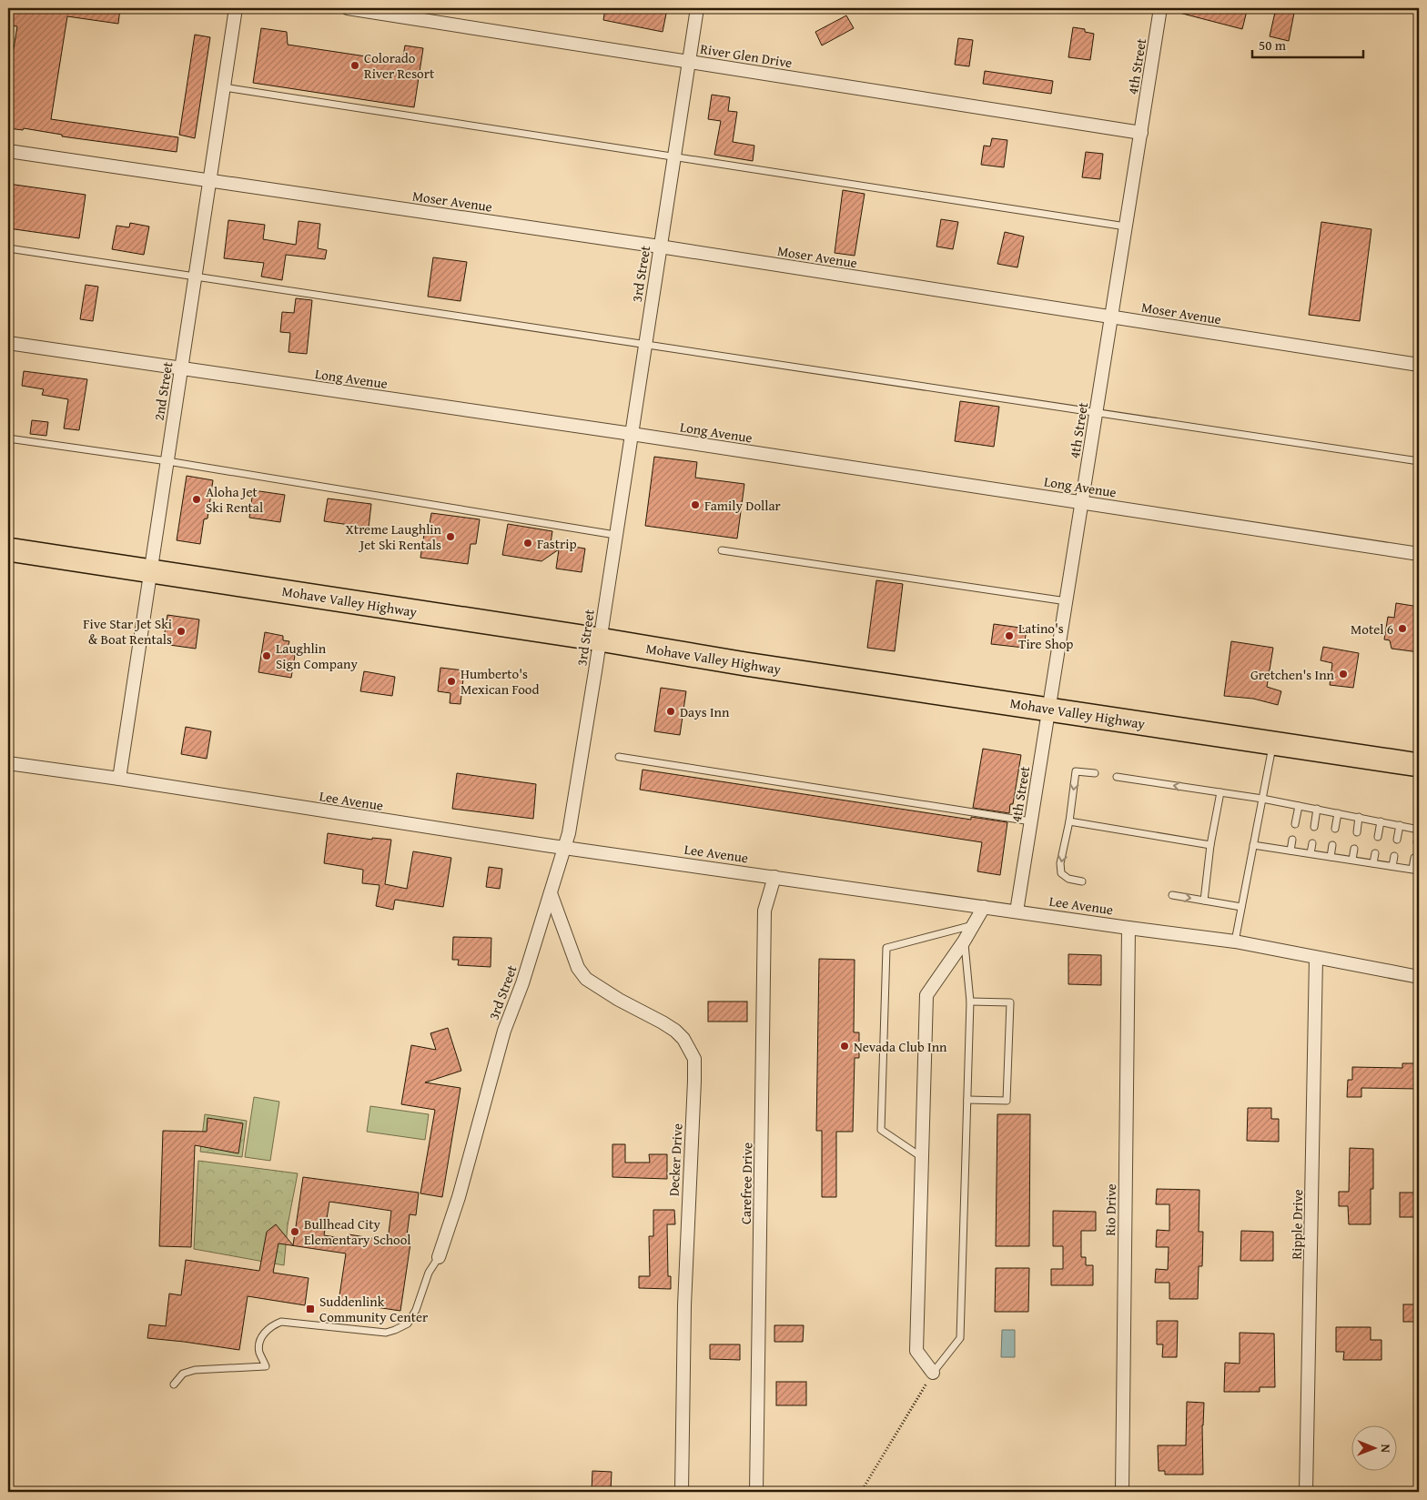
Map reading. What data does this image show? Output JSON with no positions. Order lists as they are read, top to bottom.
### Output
{
  "streets": {
    "highway": ["Mohave Valley Highway"],
    "street": [
      "River Glen Drive",
      "4th Street",
      "Moser Avenue",
      "3rd Street",
      "Long Avenue",
      "2nd Street",
      "Lee Avenue",
      "Decker Drive",
      "Carefree Drive",
      "Rio Drive",
      "Ripple Drive"
    ]
  },
  "crossings": [
    ["River Glen Drive", "4th Street"],
    ["River Glen Drive", "3rd Street"],
    ["4th Street", "Moser Avenue"],
    ["4th Street", "Long Avenue"],
    ["4th Street", "Mohave Valley Highway"],
    ["4th Street", "Lee Avenue"],
    ["Moser Avenue", "3rd Street"],
    ["Moser Avenue", "2nd Street"],
    ["3rd Street", "Long Avenue"],
    ["3rd Street", "Mohave Valley Highway"],
    ["3rd Street", "Lee Avenue"],
    ["3rd Street", "Decker Drive"],
    ["Long Avenue", "2nd Street"],
    ["2nd Street", "Mohave Valley Highway"],
    ["2nd Street", "Lee Avenue"],
    ["Lee Avenue", "Carefree Drive"],
    ["Lee Avenue", "Rio Drive"],
    ["Lee Avenue", "Ripple Drive"]
  ],
  "places": {
    "other": [
      "Colorado River Resort",
      "Aloha Jet Ski Rental",
      "Family Dollar",
      "Xtreme Laughlin Jet Ski Rentals",
      "Fastrip",
      "Motel 6",
      "Five Star Jet Ski & Boat Rentals",
      "Latino's Tire Shop",
      "Laughlin Sign Company",
      "Gretchen's Inn",
      "Humberto's Mexican Food",
      "Days Inn",
      "Nevada Club Inn",
      "Bullhead City Elementary School"
    ],
    "transit": ["Suddenlink Community Center"]
  },
  "scale_bar": "50 m",
  "north": "right"
}
